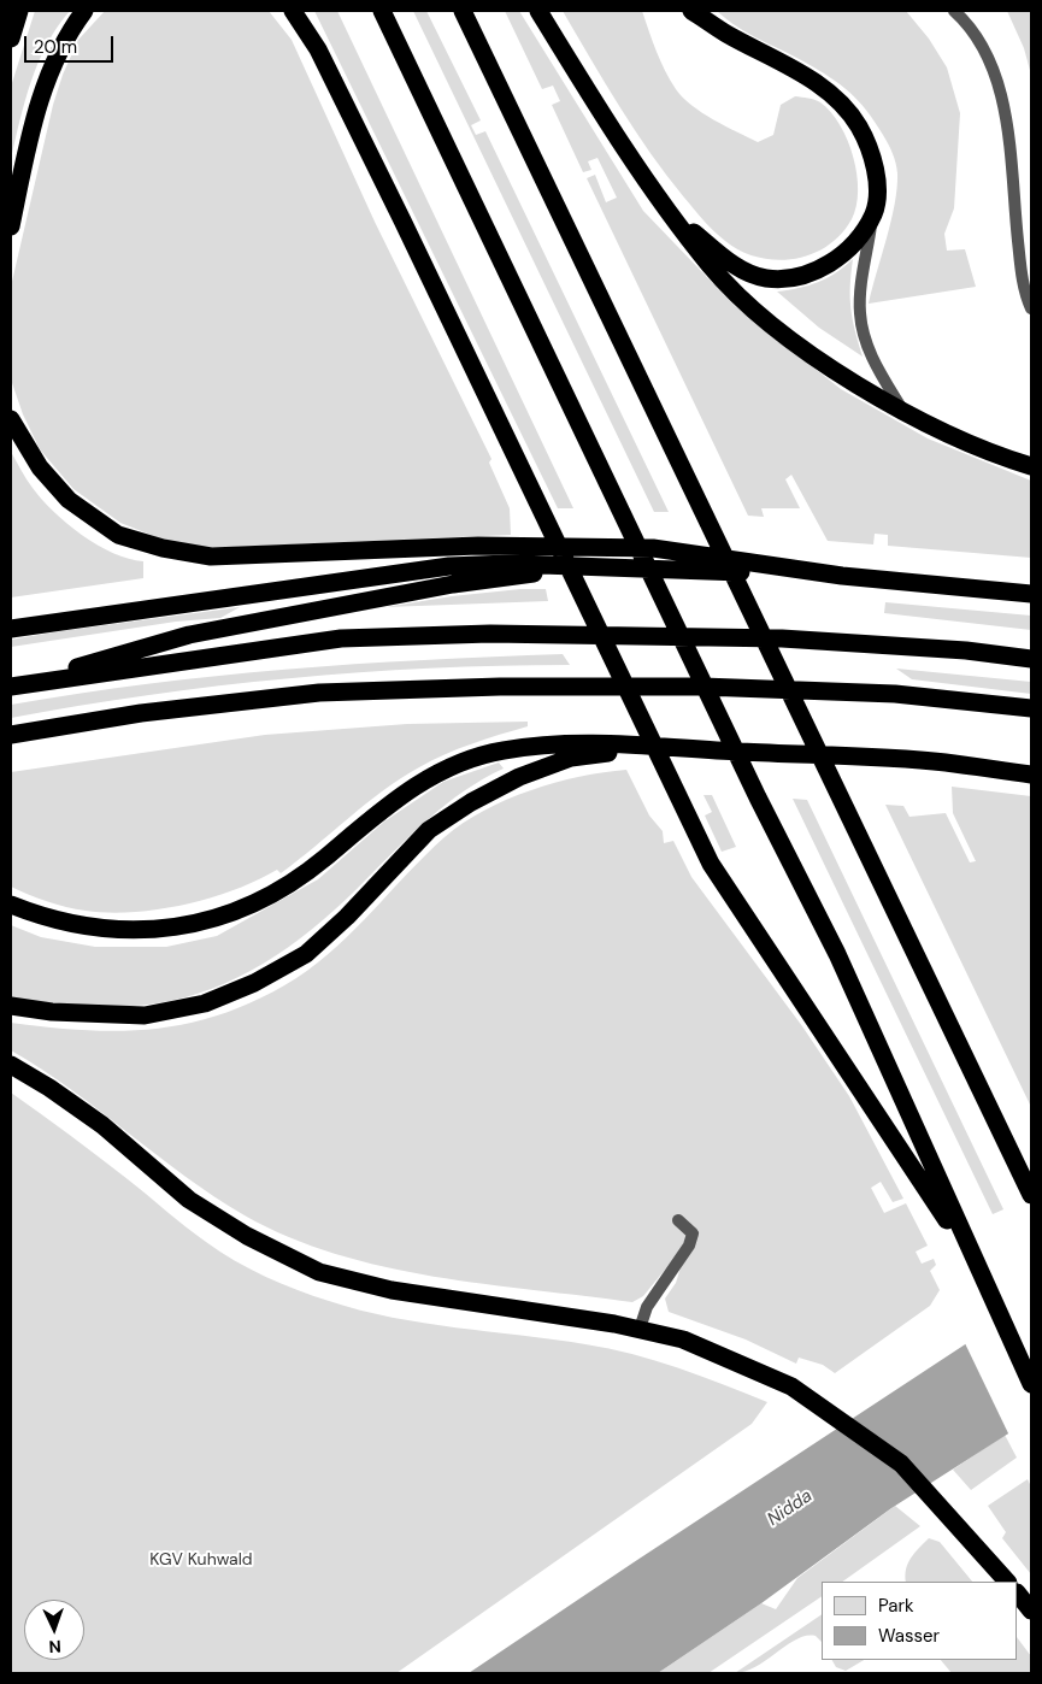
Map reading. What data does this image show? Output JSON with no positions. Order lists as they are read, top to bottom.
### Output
{
  "water": ["Nidda"],
  "parks": ["KGV Kuhwald"],
  "legend": ["Park", "Wasser"],
  "scale_bar": "20 m",
  "north": "bottom"
}
